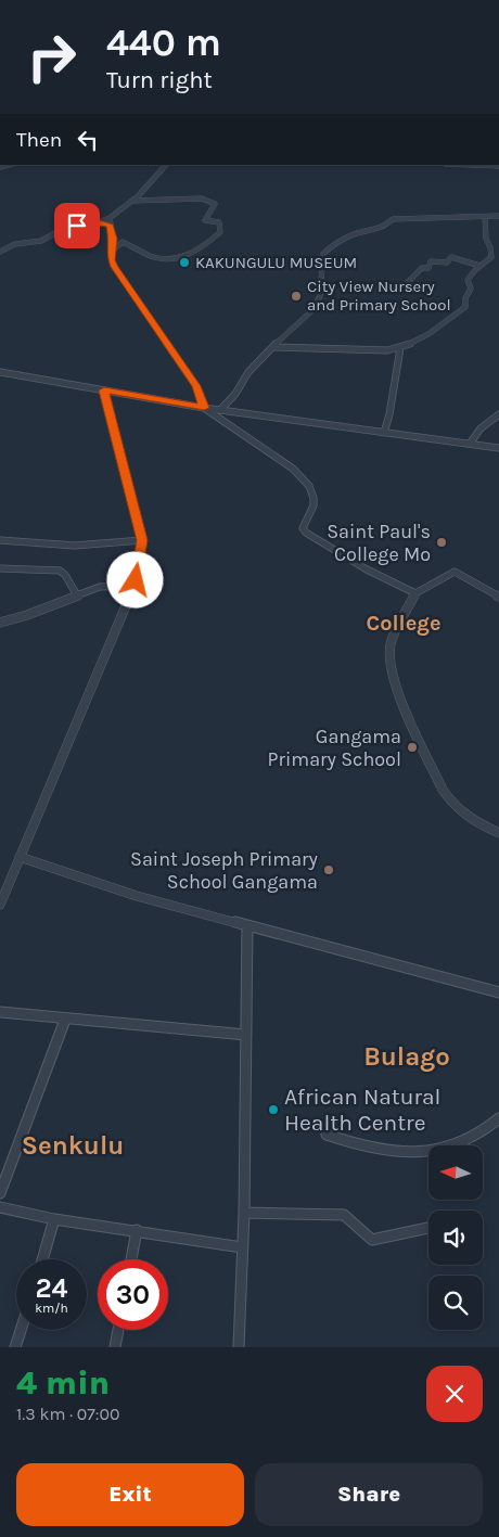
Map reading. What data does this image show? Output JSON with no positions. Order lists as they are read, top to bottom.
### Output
{
  "districts": ["College", "Bulago", "Senkulu"],
  "places": [
    "KAKUNGULU MUSEUM",
    "City View Nursery and Primary School",
    "Saint Paul's College Mo",
    "Gangama Primary School",
    "Saint Joseph Primary School Gangama",
    "African Natural Health Centre"
  ],
  "north": "left",
  "page": {
    "turn": ["440 m", "Turn right"],
    "then": "Then",
    "speed": "24 km/h",
    "limit": "30",
    "heading": ["4 min", "1.3 km · 07:00"],
    "buttons": ["Exit", "Share"]
  }
}
